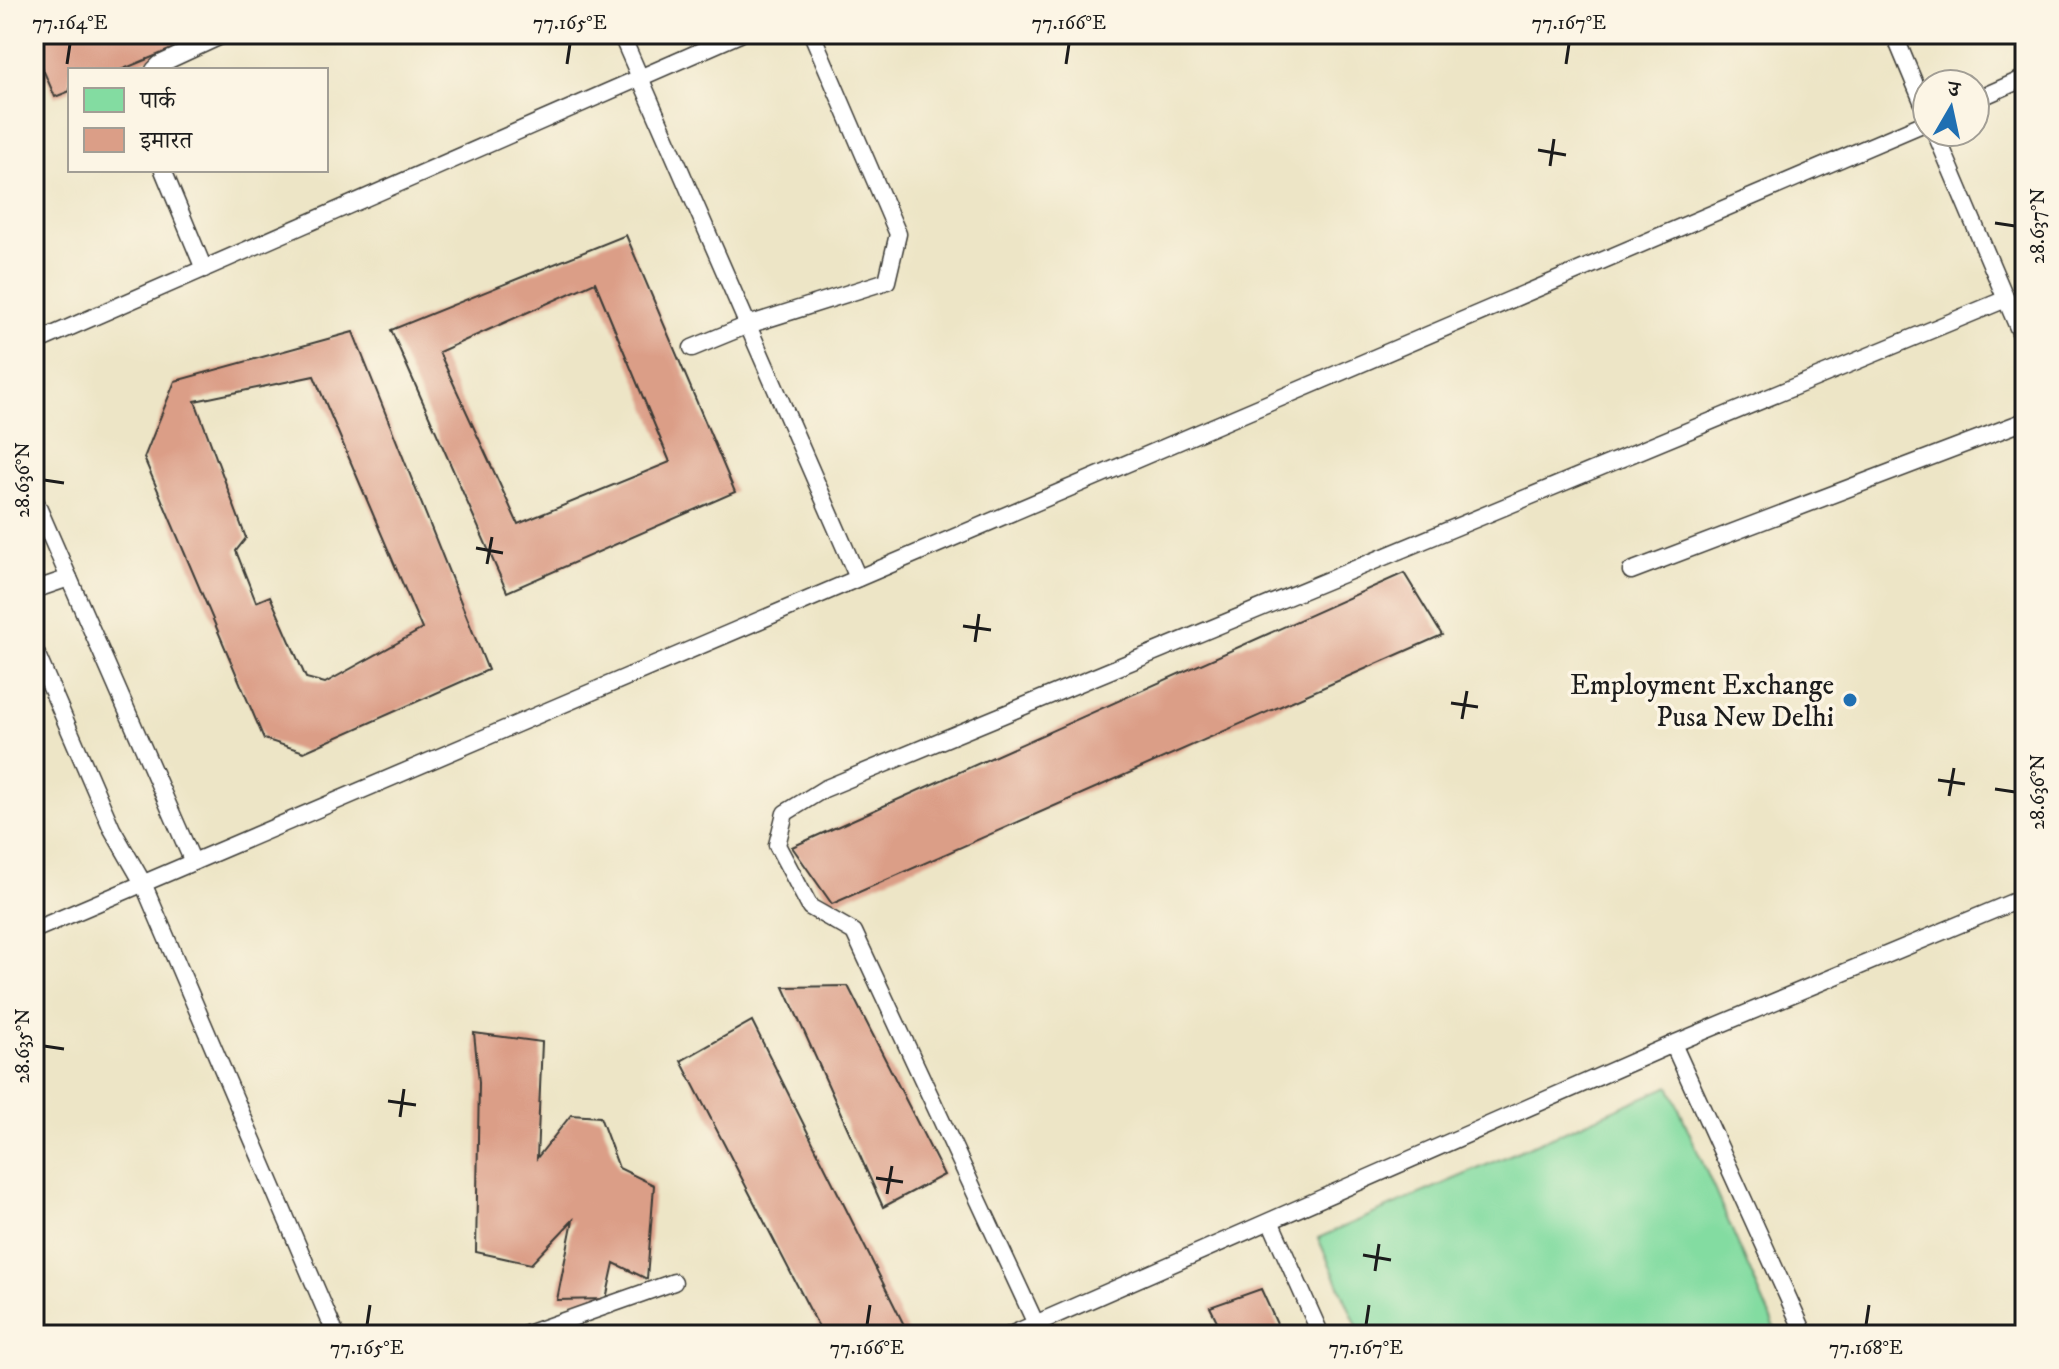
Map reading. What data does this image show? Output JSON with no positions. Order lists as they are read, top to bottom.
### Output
{
  "places": ["Employment Exchange Pusa New Delhi"],
  "legend": ["पार्क", "इमारत"],
  "north": "top",
  "coordinates": [
    "77.164°E",
    "77.165°E",
    "77.166°E",
    "77.167°E",
    "28.637°N",
    "28.636°N",
    "28.635°N",
    "77.168°E"
  ]
}
